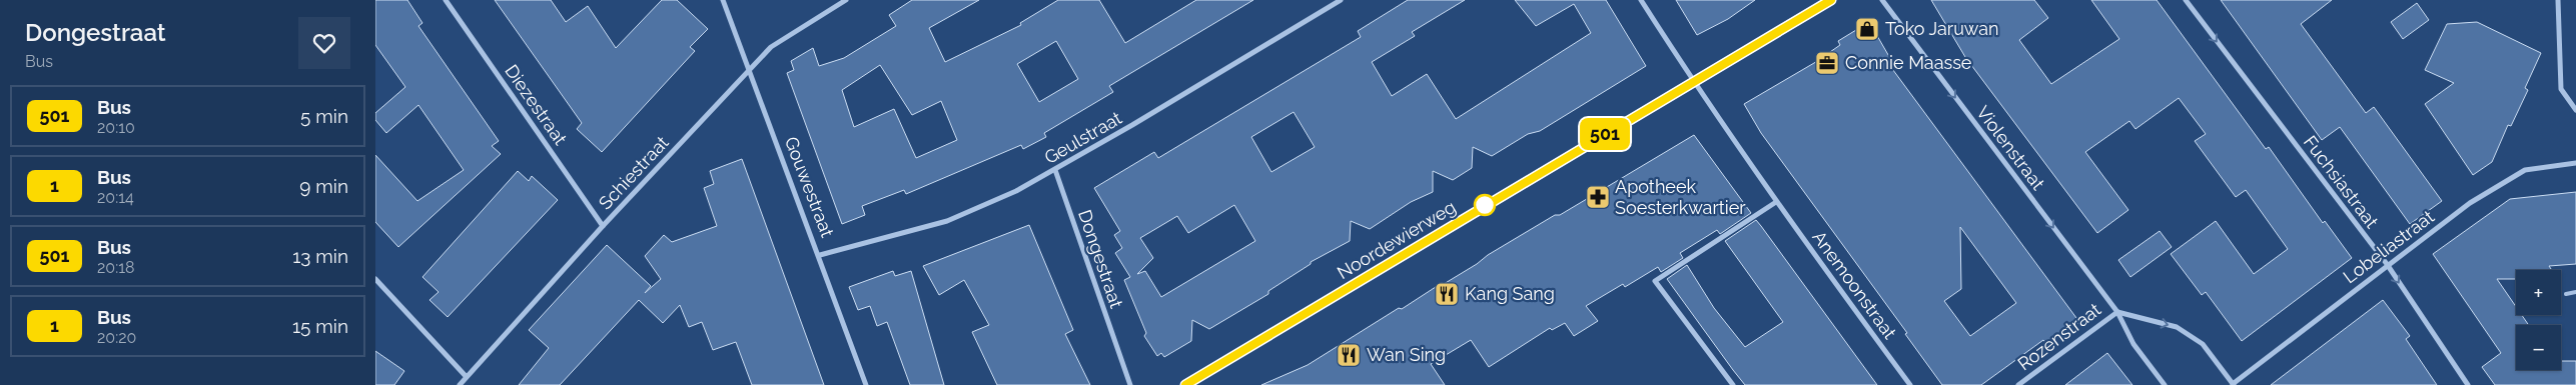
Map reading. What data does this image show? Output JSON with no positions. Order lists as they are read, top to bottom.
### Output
{
  "streets": {
    "street": [
      "Diezestraat",
      "Geulstraat",
      "Violenstraat",
      "Schiestraat",
      "Fuchsiastraat",
      "Gouwestraat",
      "Noordewierweg",
      "Lobeliastraat",
      "Dongestraat",
      "Anemoonstraat",
      "Rozenstraat"
    ]
  },
  "crossings": [
    ["Diezestraat", "Schiestraat"],
    ["Geulstraat", "Gouwestraat"],
    ["Geulstraat", "Dongestraat"],
    ["Violenstraat", "Rozenstraat"],
    ["Schiestraat", "Gouwestraat"],
    ["Fuchsiastraat", "Lobeliastraat"],
    ["Noordewierweg", "Anemoonstraat"]
  ],
  "one_way": ["Violenstraat", "Fuchsiastraat"],
  "places": {
    "shop": ["Toko Jaruwan"],
    "office": ["Connie Maasse"],
    "pharmacy": ["Apotheek Soesterkwartier"],
    "restaurant": ["Kang Sang", "Wan Sing"]
  },
  "lines": ["bus line 501"],
  "page": {
    "heading": ["Dongestraat", "Bus"],
    "on_map": "501",
    "list": [
      {
        "mark": "501",
        "name": "Bus",
        "note": "20:10",
        "value": "5 min"
      },
      {
        "mark": "1",
        "name": "Bus",
        "note": "20:14",
        "value": "9 min"
      },
      {
        "mark": "501",
        "name": "Bus",
        "note": "20:18",
        "value": "13 min"
      },
      {
        "mark": "1",
        "name": "Bus",
        "note": "20:20",
        "value": "15 min"
      }
    ],
    "map_buttons": ["+", "−"]
  }
}
